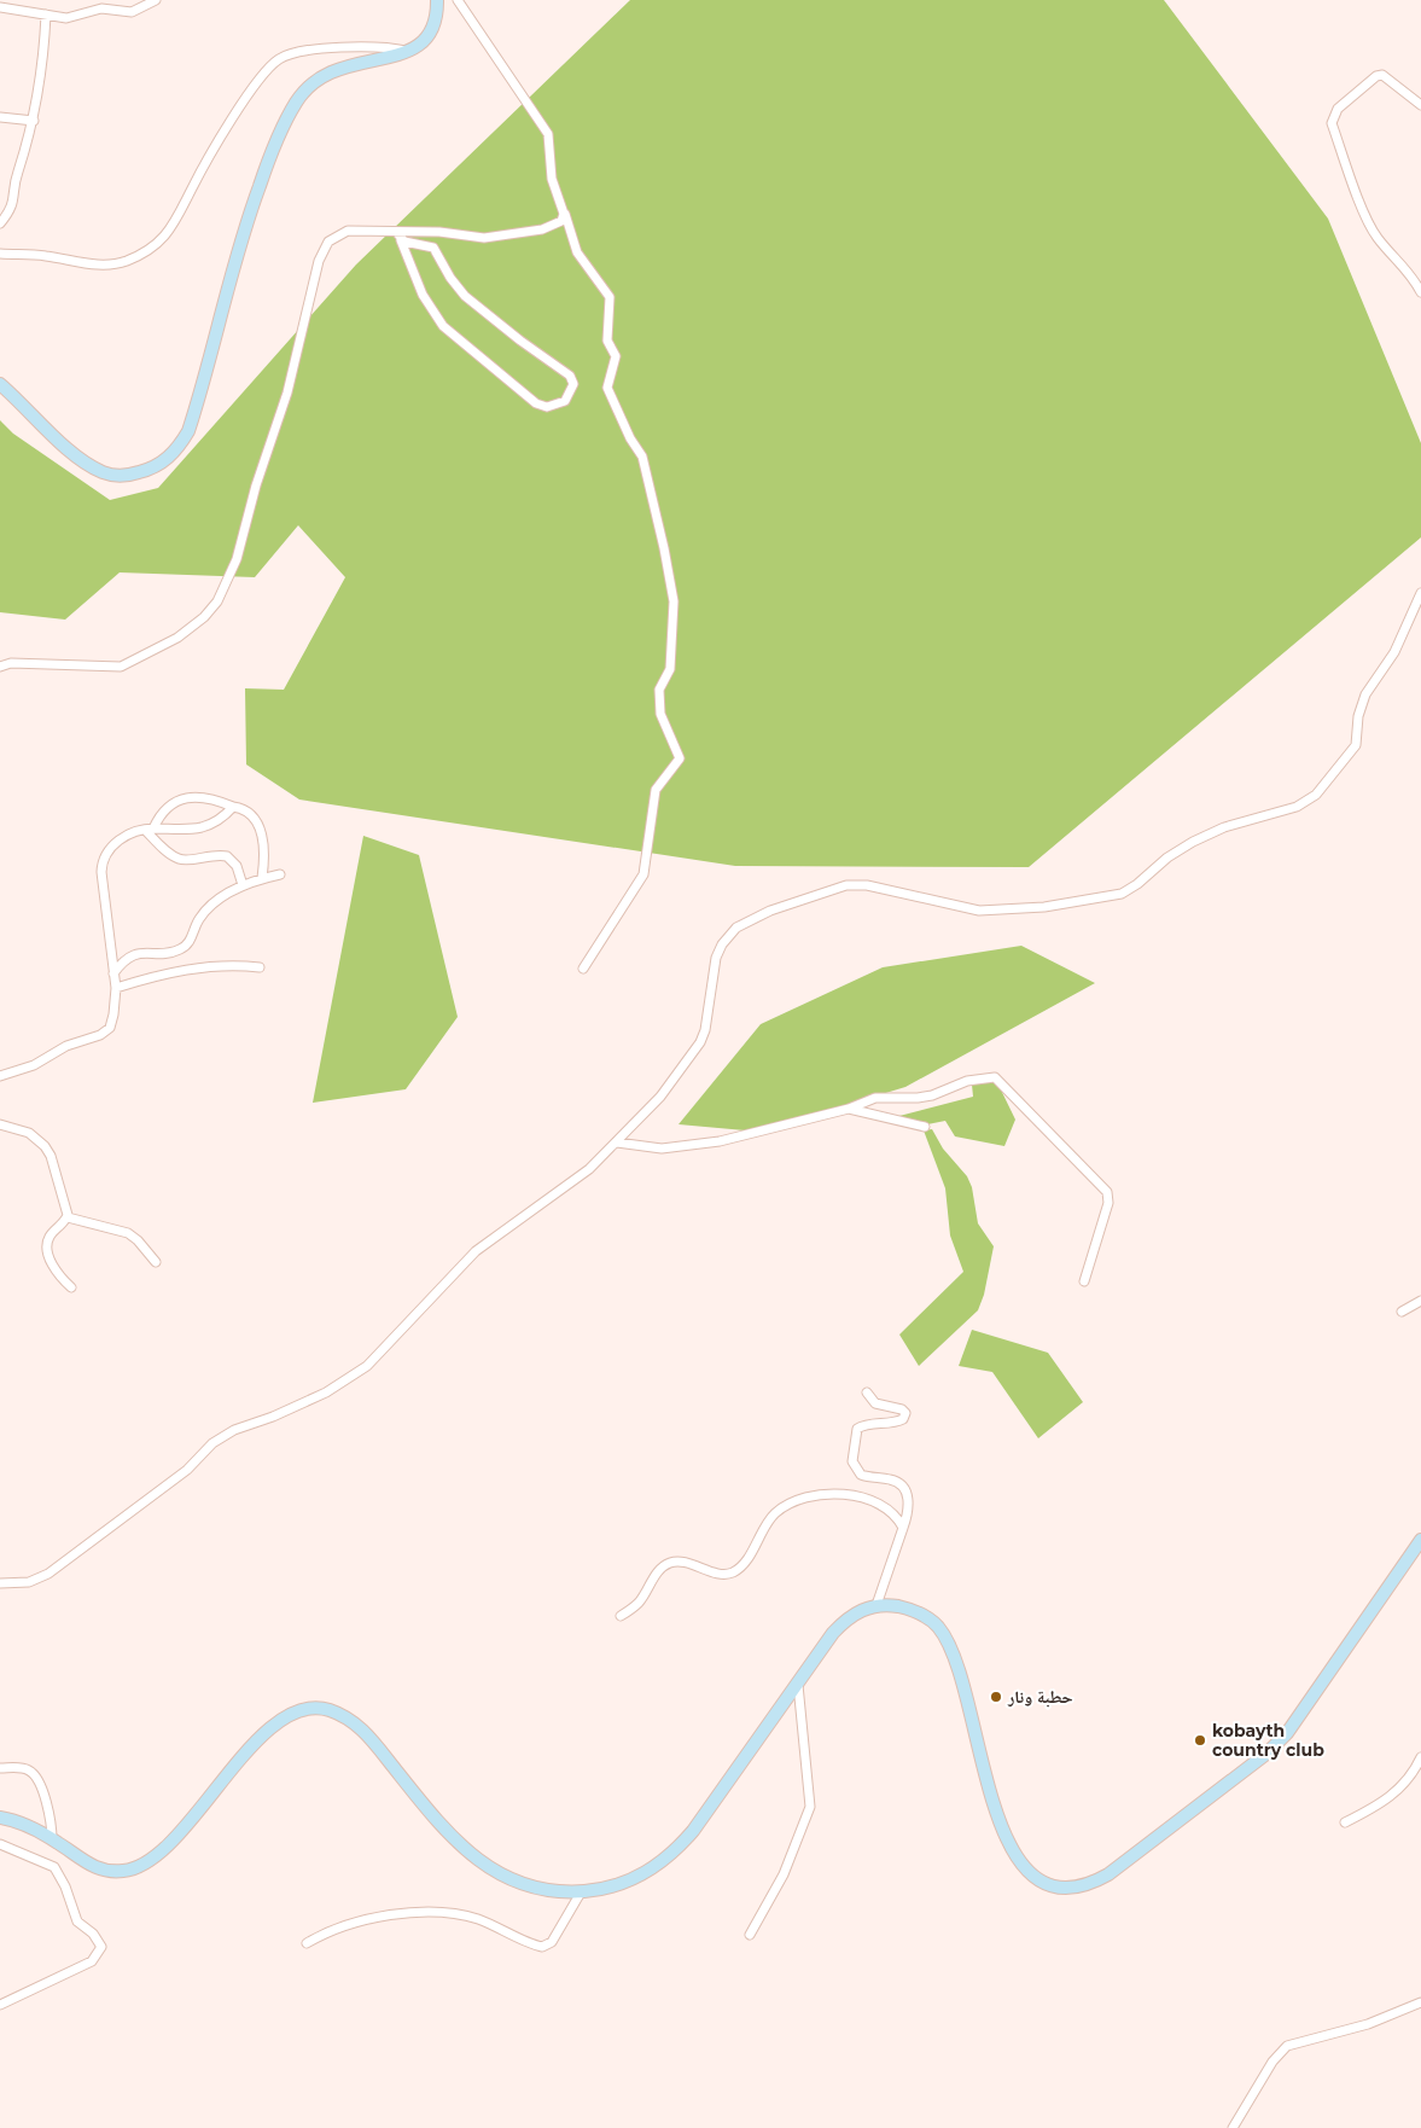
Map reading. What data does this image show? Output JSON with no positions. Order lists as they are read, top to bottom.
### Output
{
  "places": ["حطبة ونار", "kobayth country club"]
}
